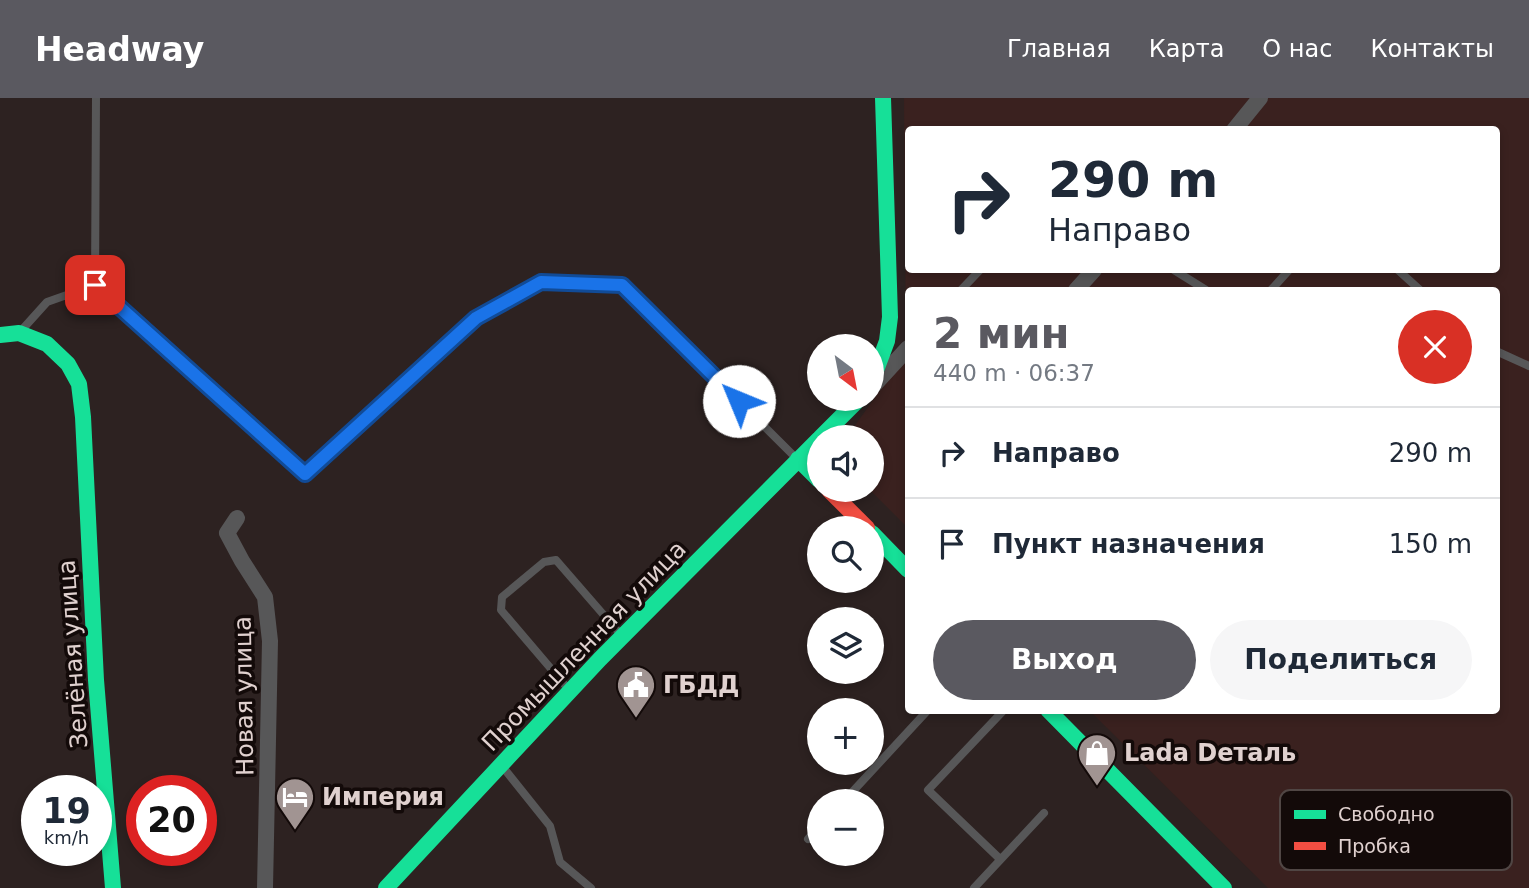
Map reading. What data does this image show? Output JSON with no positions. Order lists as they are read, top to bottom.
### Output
{
  "streets": {
    "main road": ["Промышленная улица", "Зелёная улица"],
    "street": ["Новая улица"]
  },
  "places": {
    "public building": ["ГБДД"],
    "shop": ["Lada Dеталь"],
    "hotel": ["Империя"]
  },
  "legend": ["Свободно", "Пробка"],
  "north": "bottom right",
  "page": {
    "header": "Headway",
    "nav": [
      "Главная",
      "Карта",
      "О нас",
      "Контакты"
    ],
    "turn": ["290 m", "Направо"],
    "heading": ["2 мин", "440 m · 06:37"],
    "map_buttons": ["+", "−"],
    "list": [
      {
        "name": "Направо",
        "value": "290 m"
      },
      {
        "name": "Пункт назначения",
        "value": "150 m"
      }
    ],
    "buttons": ["Выход", "Поделиться"],
    "speed": "19 km/h",
    "limit": "20"
  }
}
